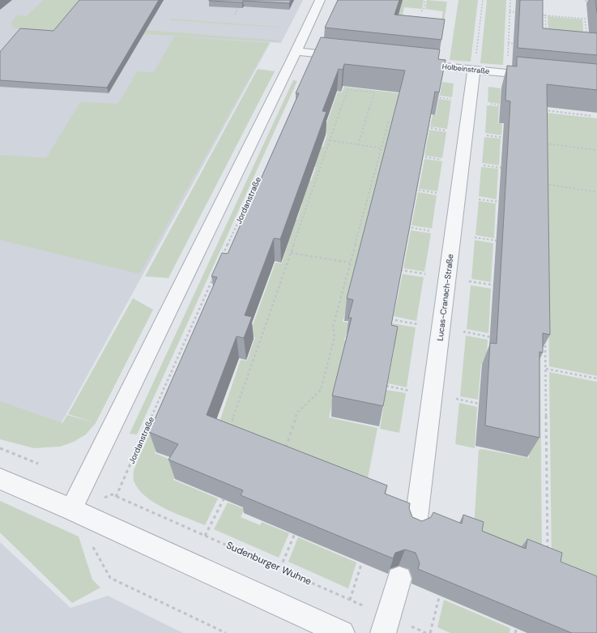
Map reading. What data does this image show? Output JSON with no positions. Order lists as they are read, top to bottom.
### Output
{
  "streets": {
    "street": ["Holbeinstraße", "Lucas-Cranach-Straße"],
    "path": ["Jordanstraße", "Sudenburger Wuhne"]
  },
  "crossings": [
    ["Holbeinstraße", "Lucas-Cranach-Straße"],
    ["Jordanstraße", "Sudenburger Wuhne"]
  ]
}
